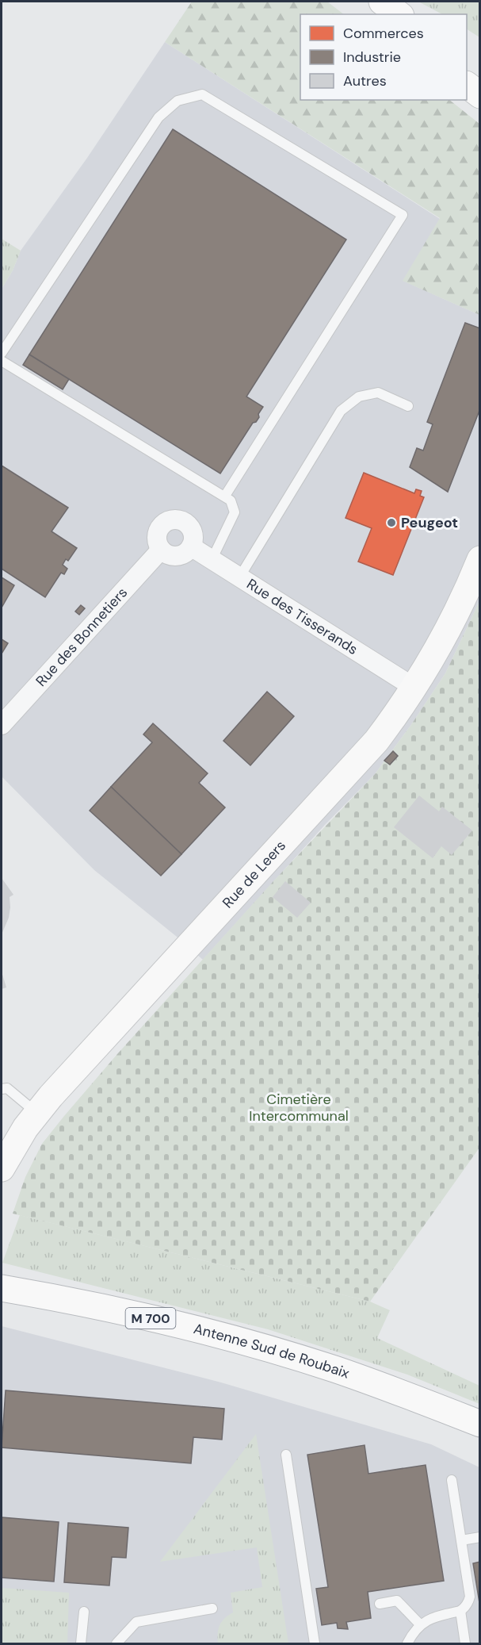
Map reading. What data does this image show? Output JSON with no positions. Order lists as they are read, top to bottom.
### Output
{
  "streets": {
    "main road": ["Rue de Leers", "M 700", "Antenne Sud de Roubaix"],
    "street": ["Rue des Tisserands", "Rue des Bonnetiers"]
  },
  "crossings": [
    ["Rue des Tisserands", "Rue des Bonnetiers"],
    ["Rue des Tisserands", "Rue de Leers"]
  ],
  "parks": ["Cimetière Intercommunal"],
  "places": ["Peugeot"],
  "legend": ["Commerces", "Industrie", "Autres"]
}
